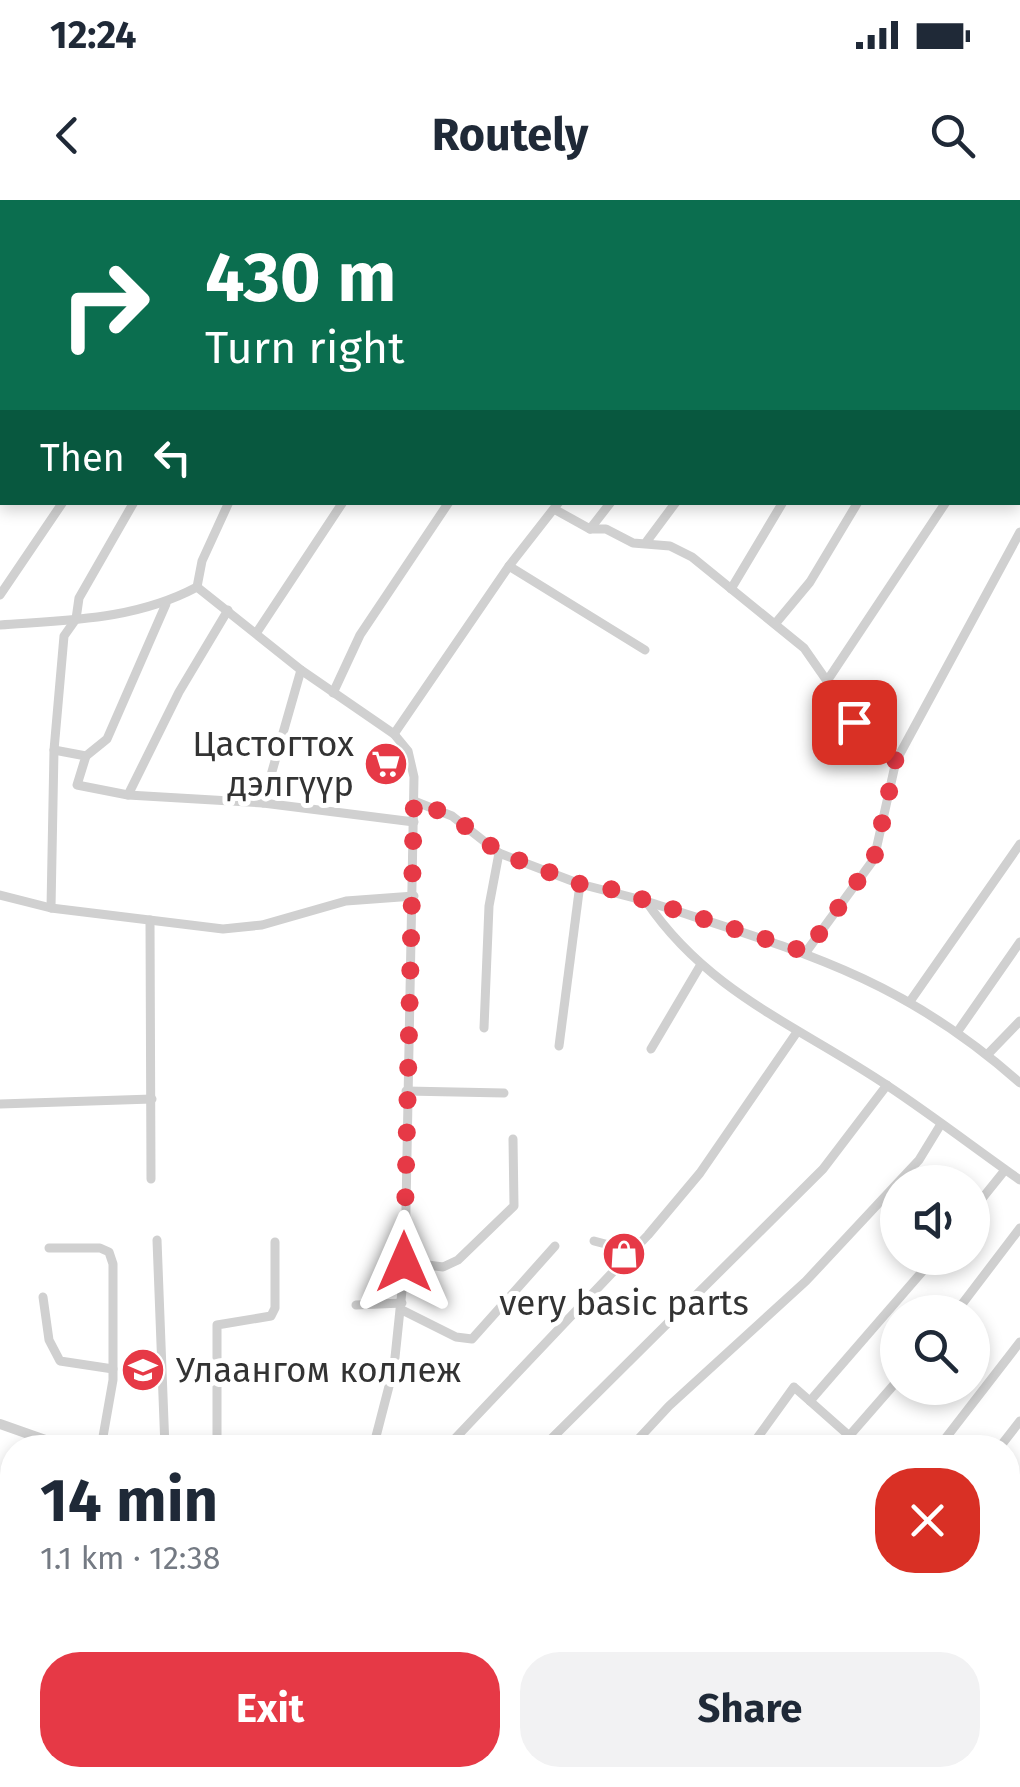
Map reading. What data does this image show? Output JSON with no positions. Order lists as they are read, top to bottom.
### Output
{
  "places": {
    "supermarket": ["Цастогтох дэлгүүр"],
    "shop": ["very basic parts"],
    "school or university": ["Улаангом коллеж"]
  },
  "page": {
    "status": "12:24",
    "header": "Routely",
    "turn": ["430 m", "Turn right"],
    "then": "Then",
    "heading": ["14 min", "1.1 km · 12:38"],
    "buttons": ["Exit", "Share"]
  }
}
